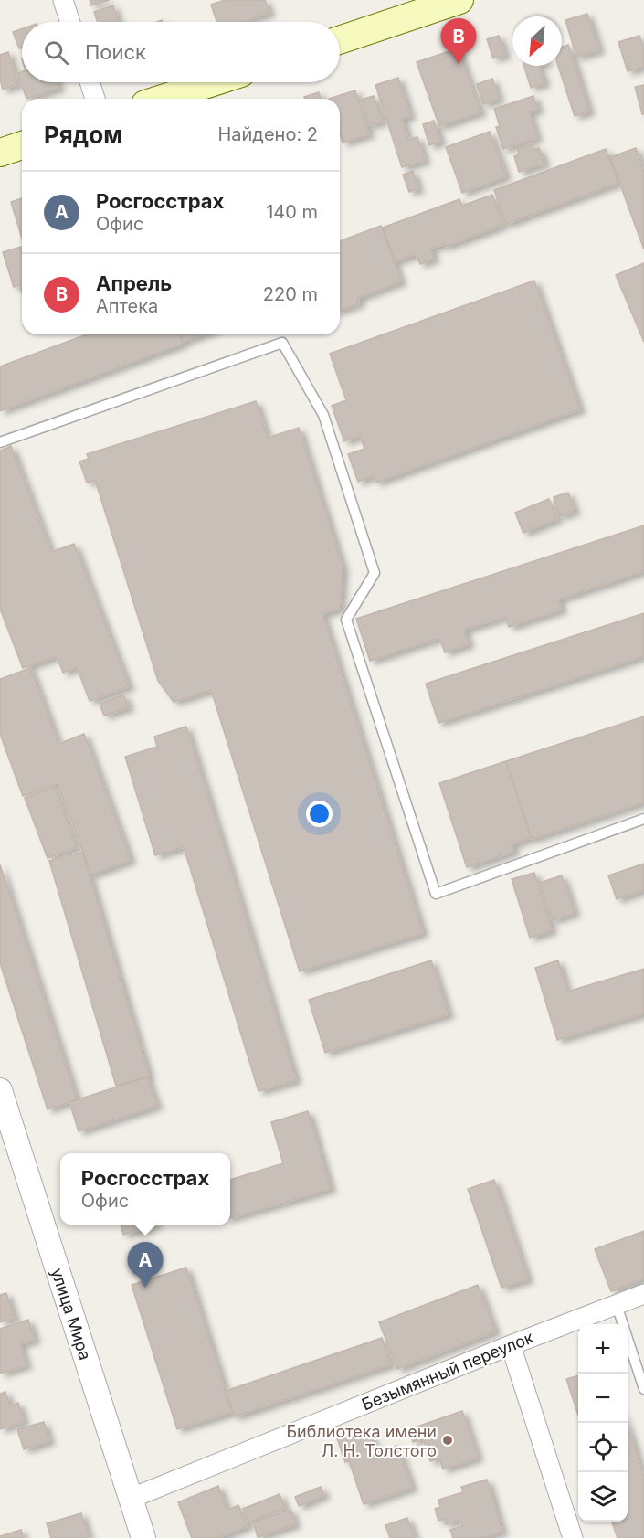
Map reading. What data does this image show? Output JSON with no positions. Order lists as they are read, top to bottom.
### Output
{
  "streets": {
    "street": ["улица Мира", "Безымянный переулок"]
  },
  "crossings": [
    ["улица Мира", "Безымянный переулок"]
  ],
  "places": ["Библиотека имени Л. Н. Толстого"],
  "north": "bottom left",
  "page": {
    "pins": ["B", "A"],
    "search": "Поиск",
    "heading": ["Рядом", "Найдено: 2"],
    "list": [
      {
        "mark": "A",
        "name": "Росгосстрах",
        "note": "Офис",
        "value": "140 m"
      },
      {
        "mark": "B",
        "name": "Апрель",
        "note": "Аптека",
        "value": "220 m"
      }
    ],
    "popup": ["Росгосстрах", "Офис"],
    "map_buttons": ["+", "−"]
  }
}
